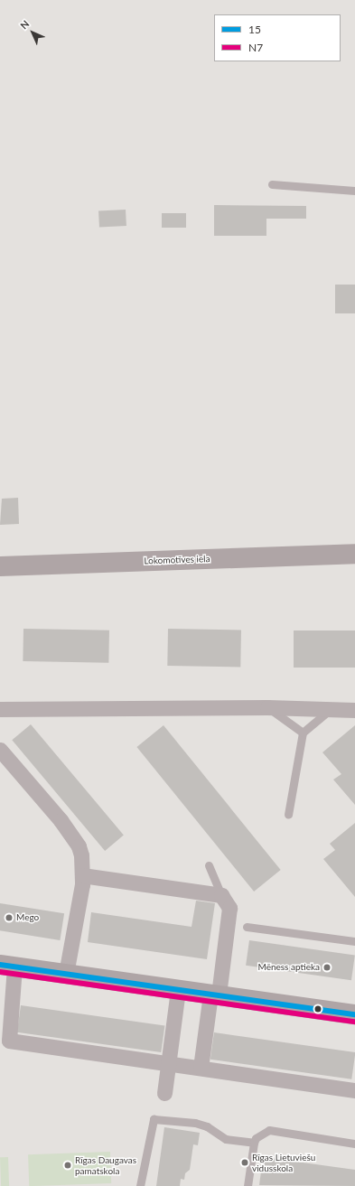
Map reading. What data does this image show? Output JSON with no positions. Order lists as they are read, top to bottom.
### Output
{
  "streets": {
    "street": ["Lokomotīves iela"]
  },
  "places": [
    "Mego",
    "Mēness aptieka",
    "Rīgas Lietuviešu vidusskola",
    "Rīgas Daugavas pamatskola"
  ],
  "lines": ["transit line 15", "transit line N7"],
  "legend": ["15", "N7"],
  "north": "top left"
}
